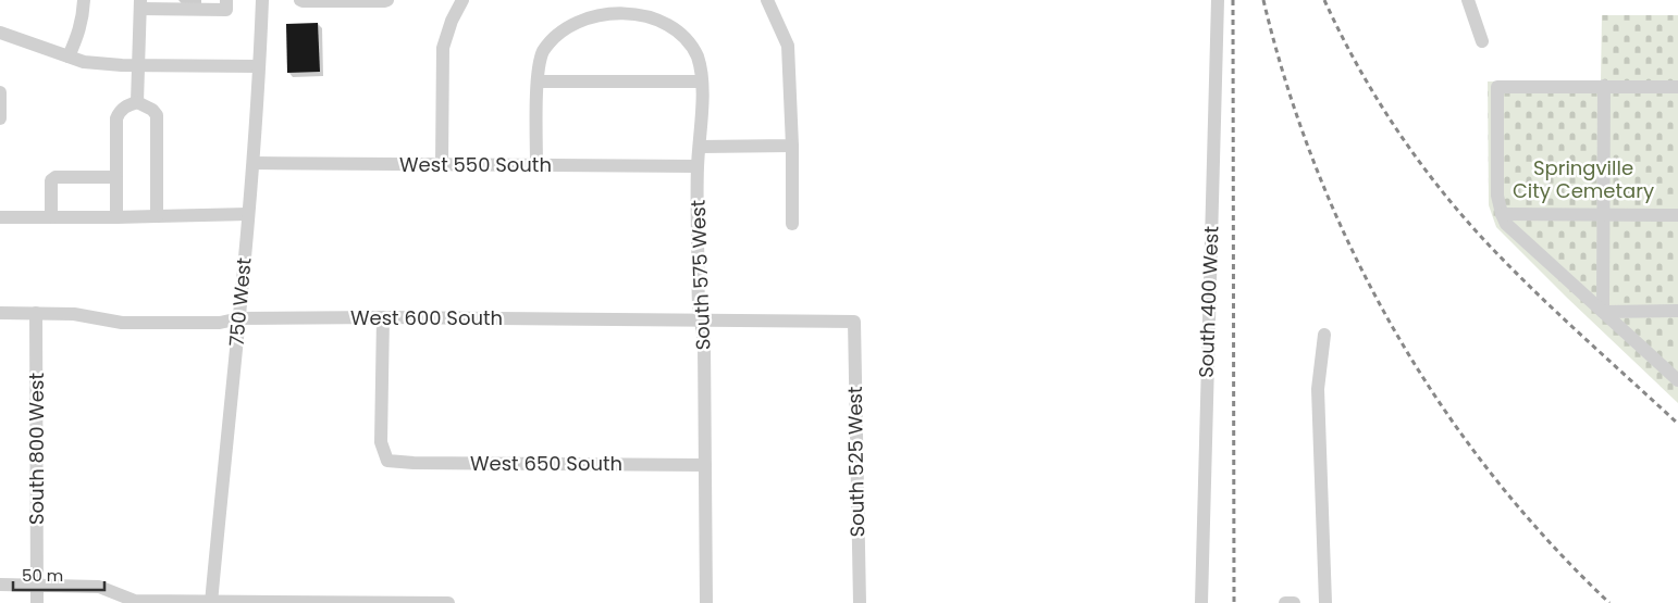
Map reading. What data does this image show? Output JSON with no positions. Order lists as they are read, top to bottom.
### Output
{
  "streets": {
    "street": [
      "West 550 South",
      "South 575 West",
      "750 West",
      "South 400 West",
      "West 600 South",
      "South 800 West",
      "South 525 West",
      "West 650 South"
    ]
  },
  "crossings": [
    ["West 550 South", "South 575 West"],
    ["West 550 South", "750 West"],
    ["South 575 West", "West 600 South"],
    ["South 575 West", "West 650 South"],
    ["750 West", "West 600 South"],
    ["West 600 South", "South 800 West"],
    ["West 600 South", "South 525 West"],
    ["West 600 South", "West 650 South"]
  ],
  "parks": ["Springville City Cemetary"],
  "scale_bar": "50 m"
}
